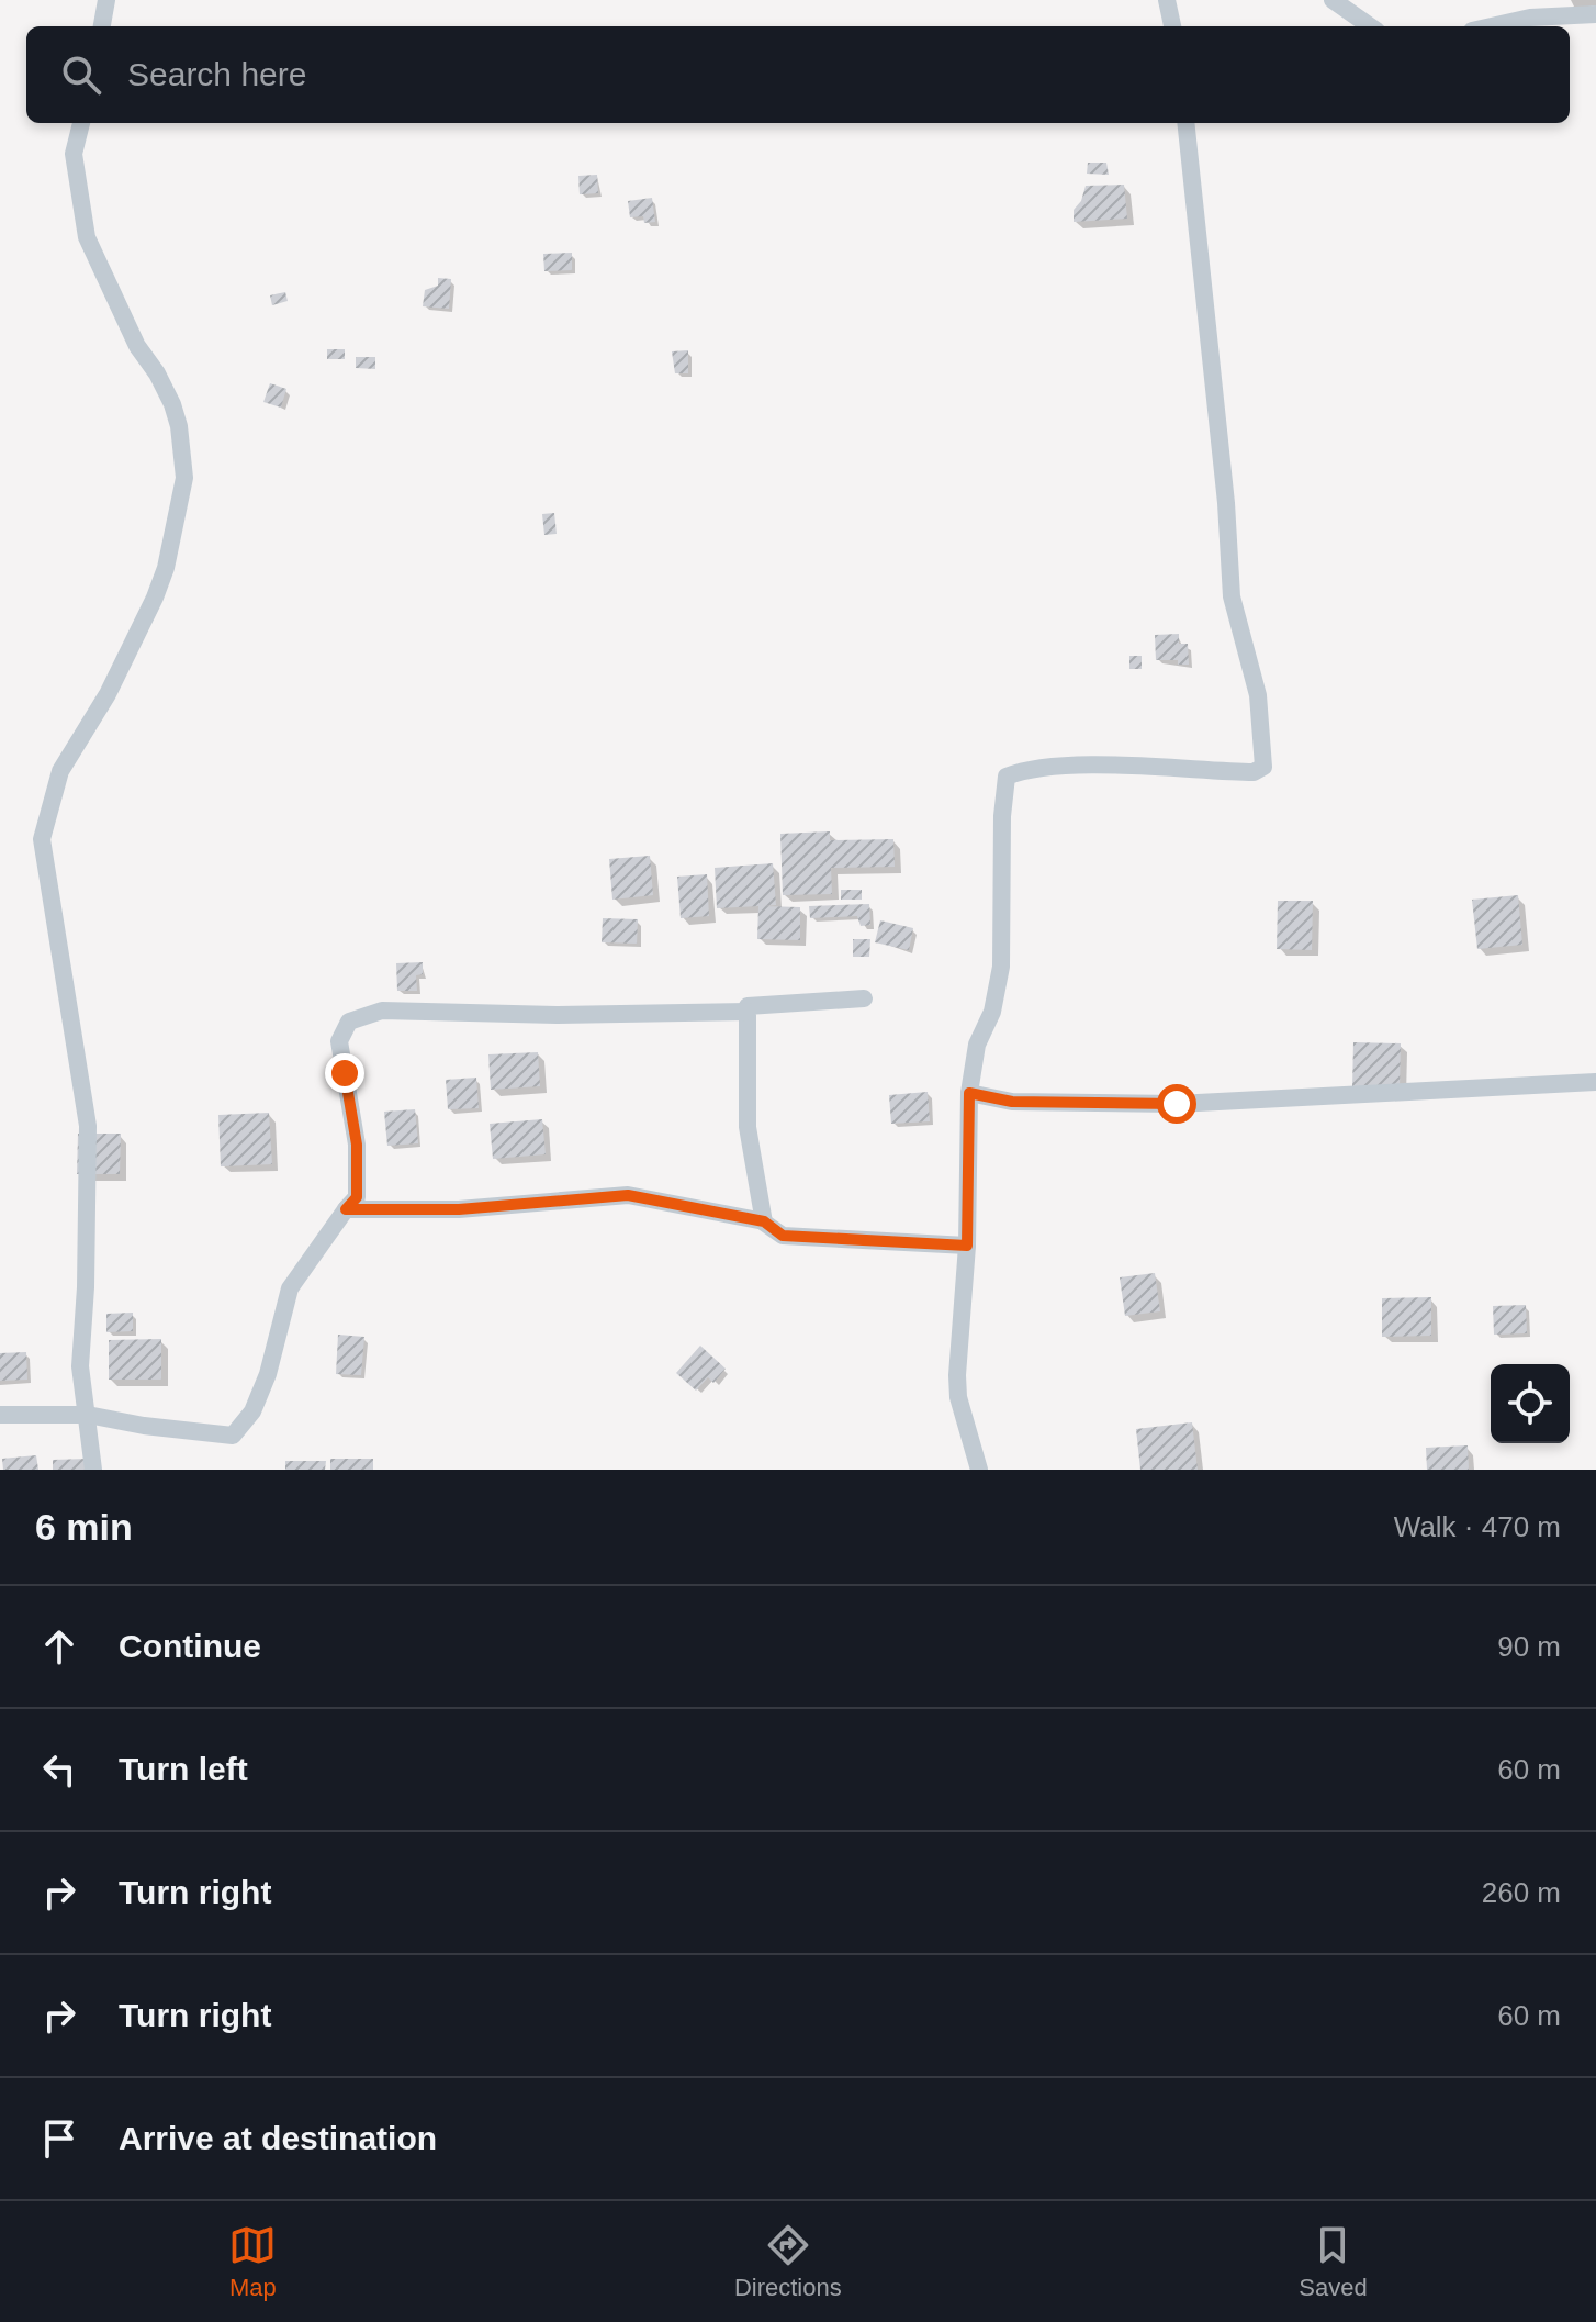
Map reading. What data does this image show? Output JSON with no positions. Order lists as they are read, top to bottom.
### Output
{
  "page": {
    "search": "Search here",
    "heading": ["6 min", "Walk · 470 m"],
    "list": [
      ["Continue", "90 m"],
      ["Turn left", "60 m"],
      ["Turn right", "260 m"],
      ["Turn right", "60 m"],
      "Arrive at destination"
    ],
    "nav": ["Map", "Directions", "Saved"]
  }
}
